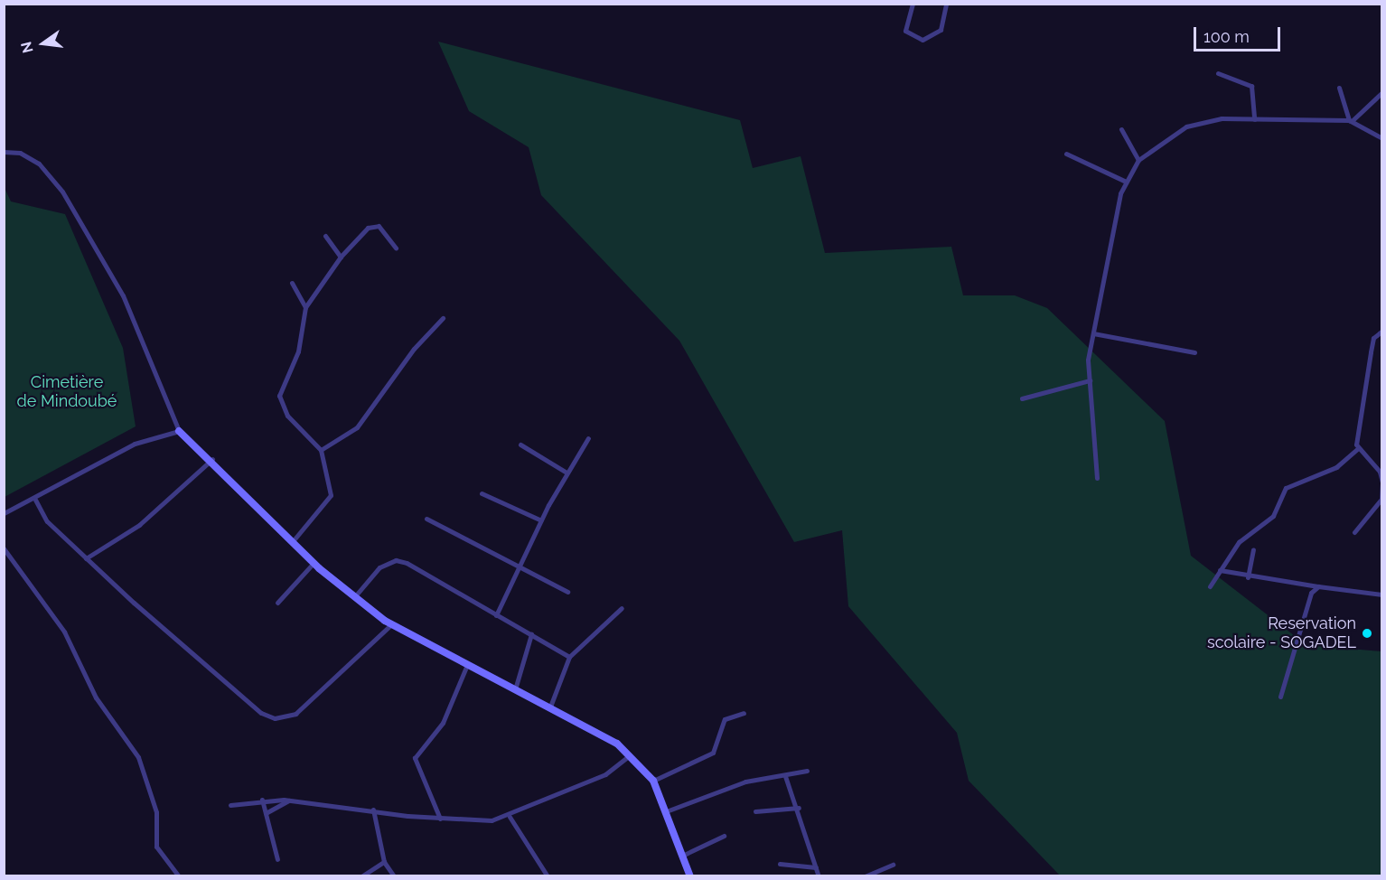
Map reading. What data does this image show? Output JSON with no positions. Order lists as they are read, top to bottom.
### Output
{
  "parks": ["Cimetière de Mindoubé"],
  "places": ["Reservation scolaire - SOGADEL"],
  "scale_bar": "100 m",
  "north": "left"
}
